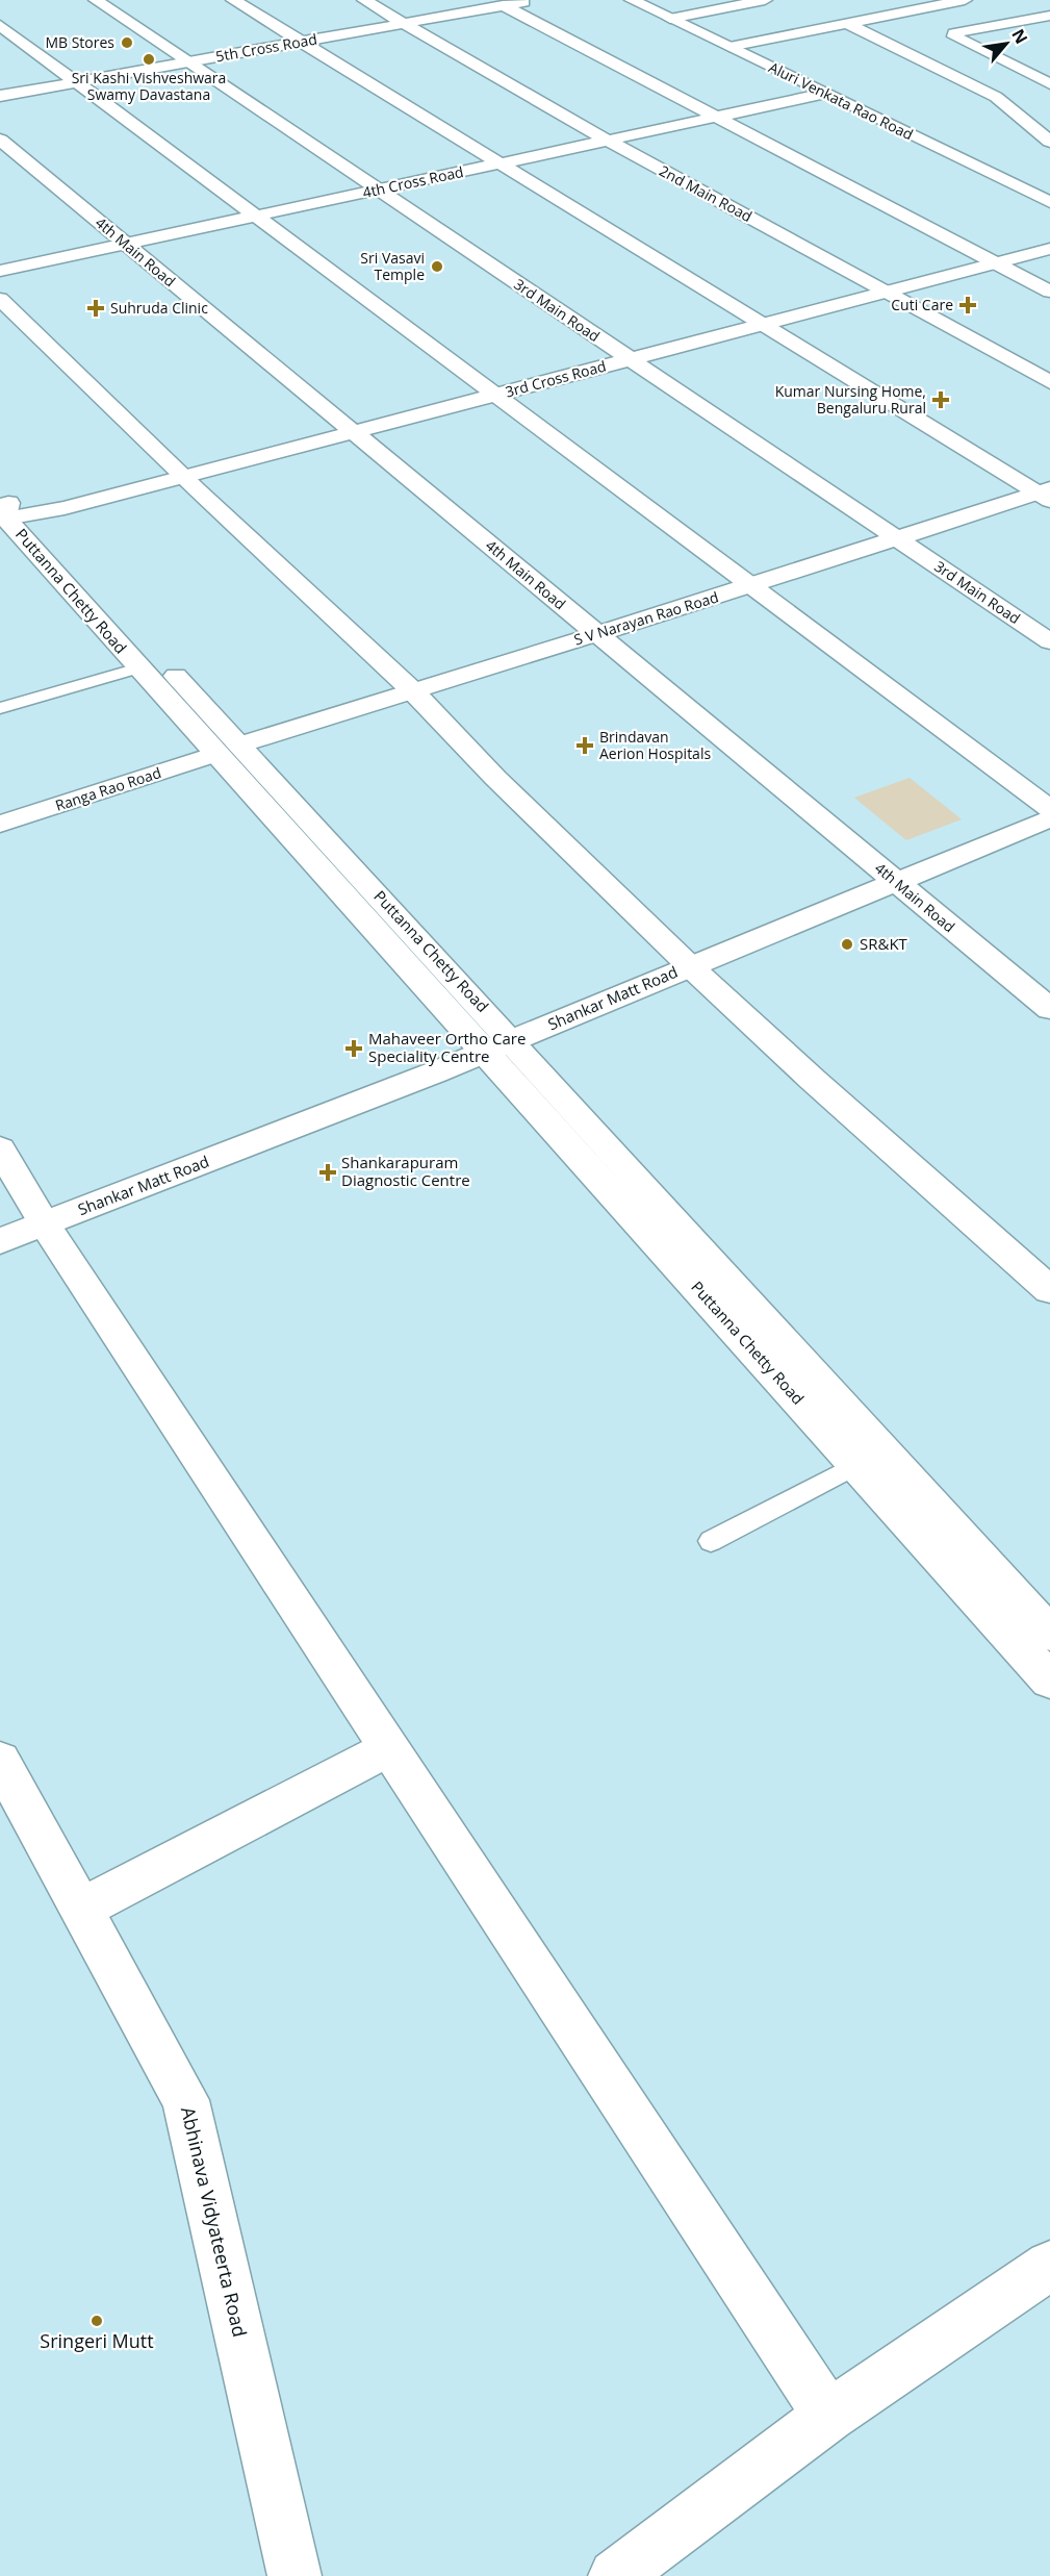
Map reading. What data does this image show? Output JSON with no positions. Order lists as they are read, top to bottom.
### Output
{
  "streets": {
    "street": [
      "5th Cross Road",
      "Aluri Venkata Rao Road",
      "4th Cross Road",
      "2nd Main Road",
      "4th Main Road",
      "3rd Main Road",
      "3rd Cross Road",
      "Puttanna Chetty Road",
      "S V Narayan Rao Road",
      "Ranga Rao Road",
      "Shankar Matt Road",
      "Abhinava Vidyateerta Road"
    ]
  },
  "crossings": [
    ["5th Cross Road", "2nd Main Road"],
    ["5th Cross Road", "3rd Main Road"],
    ["Aluri Venkata Rao Road", "4th Cross Road"],
    ["4th Cross Road", "2nd Main Road"],
    ["4th Cross Road", "4th Main Road"],
    ["4th Cross Road", "3rd Main Road"],
    ["2nd Main Road", "3rd Cross Road"],
    ["4th Main Road", "3rd Cross Road"],
    ["4th Main Road", "S V Narayan Rao Road"],
    ["4th Main Road", "Shankar Matt Road"],
    ["3rd Main Road", "3rd Cross Road"],
    ["3rd Main Road", "S V Narayan Rao Road"],
    ["3rd Cross Road", "Puttanna Chetty Road"],
    ["Puttanna Chetty Road", "S V Narayan Rao Road"],
    ["Puttanna Chetty Road", "Ranga Rao Road"],
    ["Puttanna Chetty Road", "Shankar Matt Road"],
    ["S V Narayan Rao Road", "Ranga Rao Road"]
  ],
  "places": {
    "other": [
      "MB Stores",
      "Sri Kashi Vishveshwara Swamy Davastana",
      "Sri Vasavi Temple",
      "SR&KT",
      "Sringeri Mutt"
    ],
    "health": [
      "Cuti Care",
      "Suhruda Clinic",
      "Kumar Nursing Home, Bengaluru Rural",
      "Brindavan Aerion Hospitals",
      "Mahaveer Ortho Care Speciality Centre",
      "Shankarapuram Diagnostic Centre"
    ]
  },
  "north": "top right"
}
